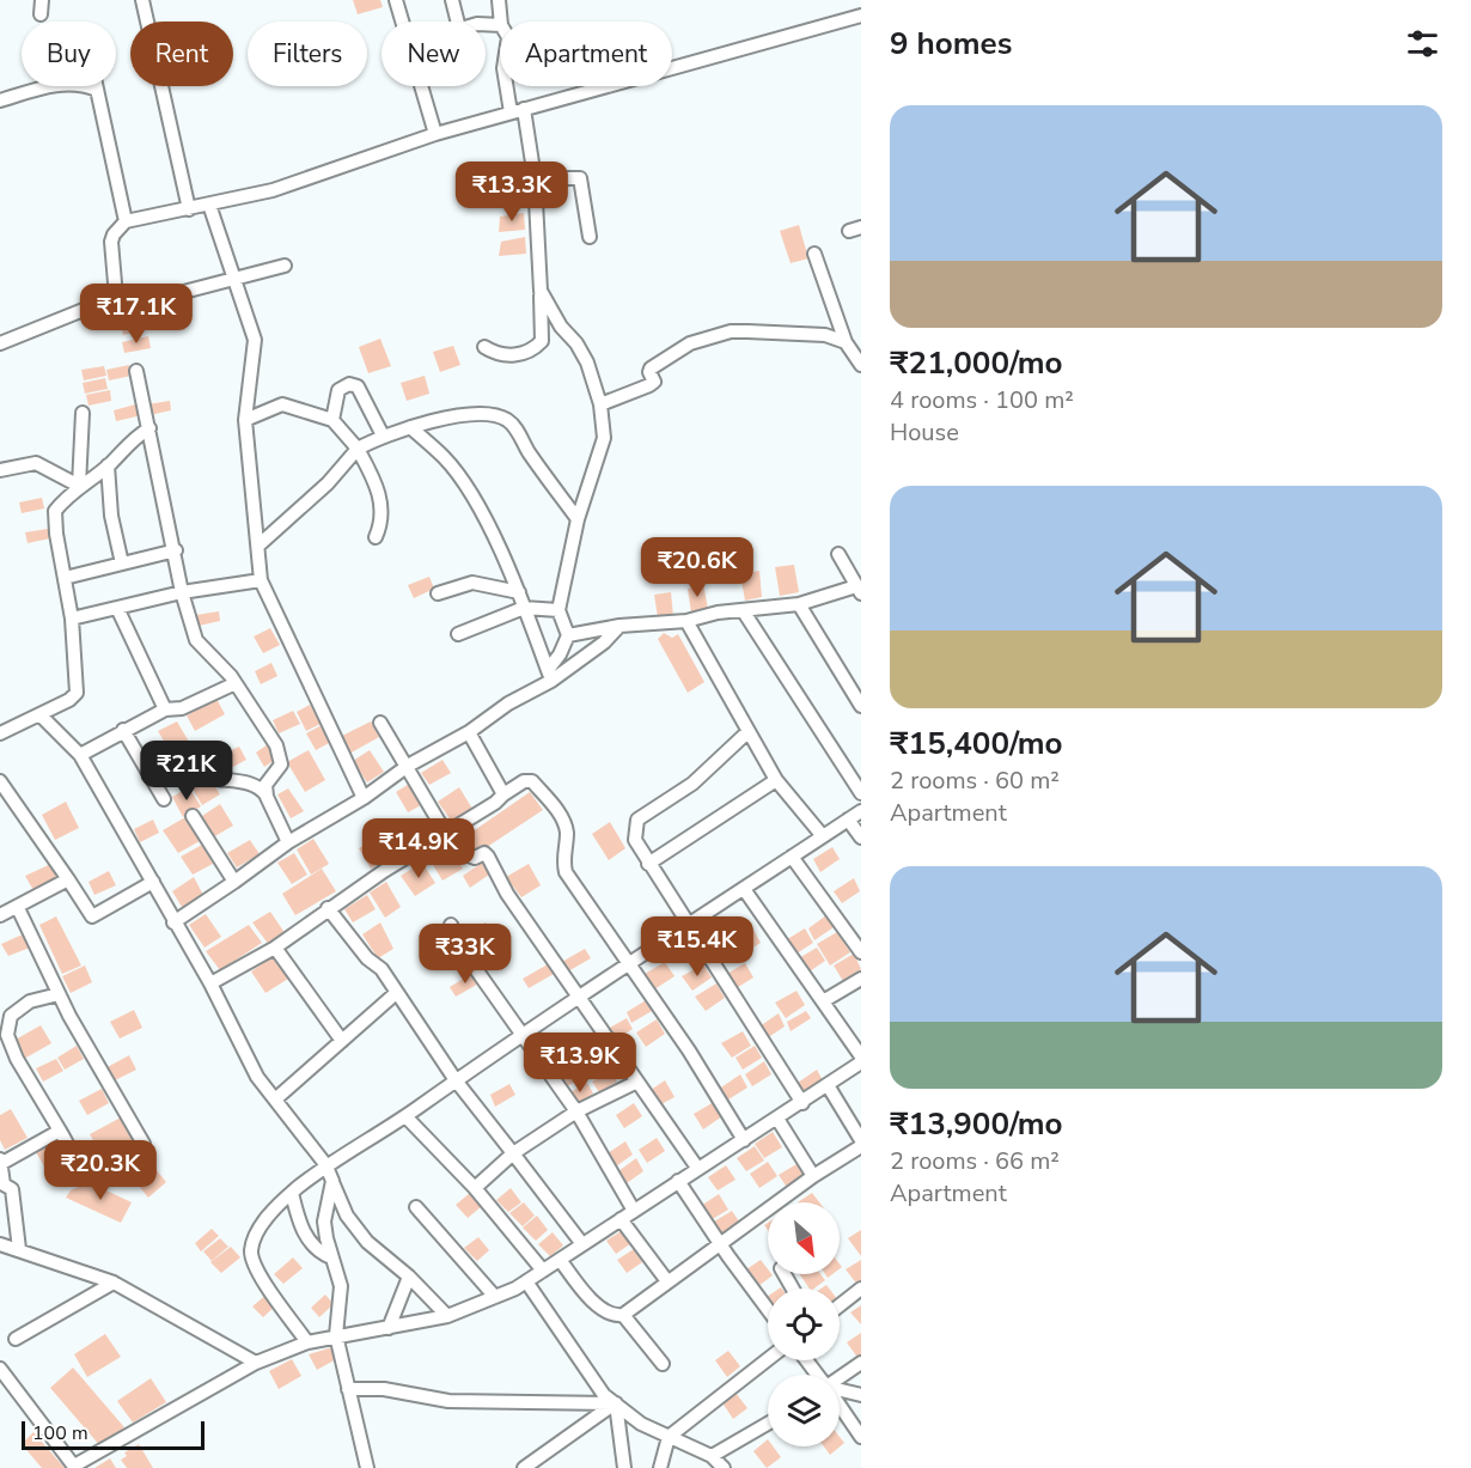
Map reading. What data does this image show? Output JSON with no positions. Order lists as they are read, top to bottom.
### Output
{
  "scale_bar": "100 m",
  "north": "bottom right",
  "page": {
    "heading": "9 homes",
    "chip": [
      "Buy",
      "Rent",
      "Filters",
      "New",
      "Apartment"
    ],
    "list": [
      {
        "name": "₹21,000/mo",
        "note": "4 rooms · 100 m² · House"
      },
      {
        "name": "₹15,400/mo",
        "note": "2 rooms · 60 m² · Apartment"
      },
      {
        "name": "₹13,900/mo",
        "note": "2 rooms · 66 m² · Apartment"
      }
    ],
    "price": [
      "₹13.3K",
      "₹17.1K",
      "₹20.6K",
      "₹21K",
      "₹14.9K",
      "₹15.4K",
      "₹33K",
      "₹13.9K",
      "₹20.3K"
    ],
    "scale": "100 m"
  }
}
